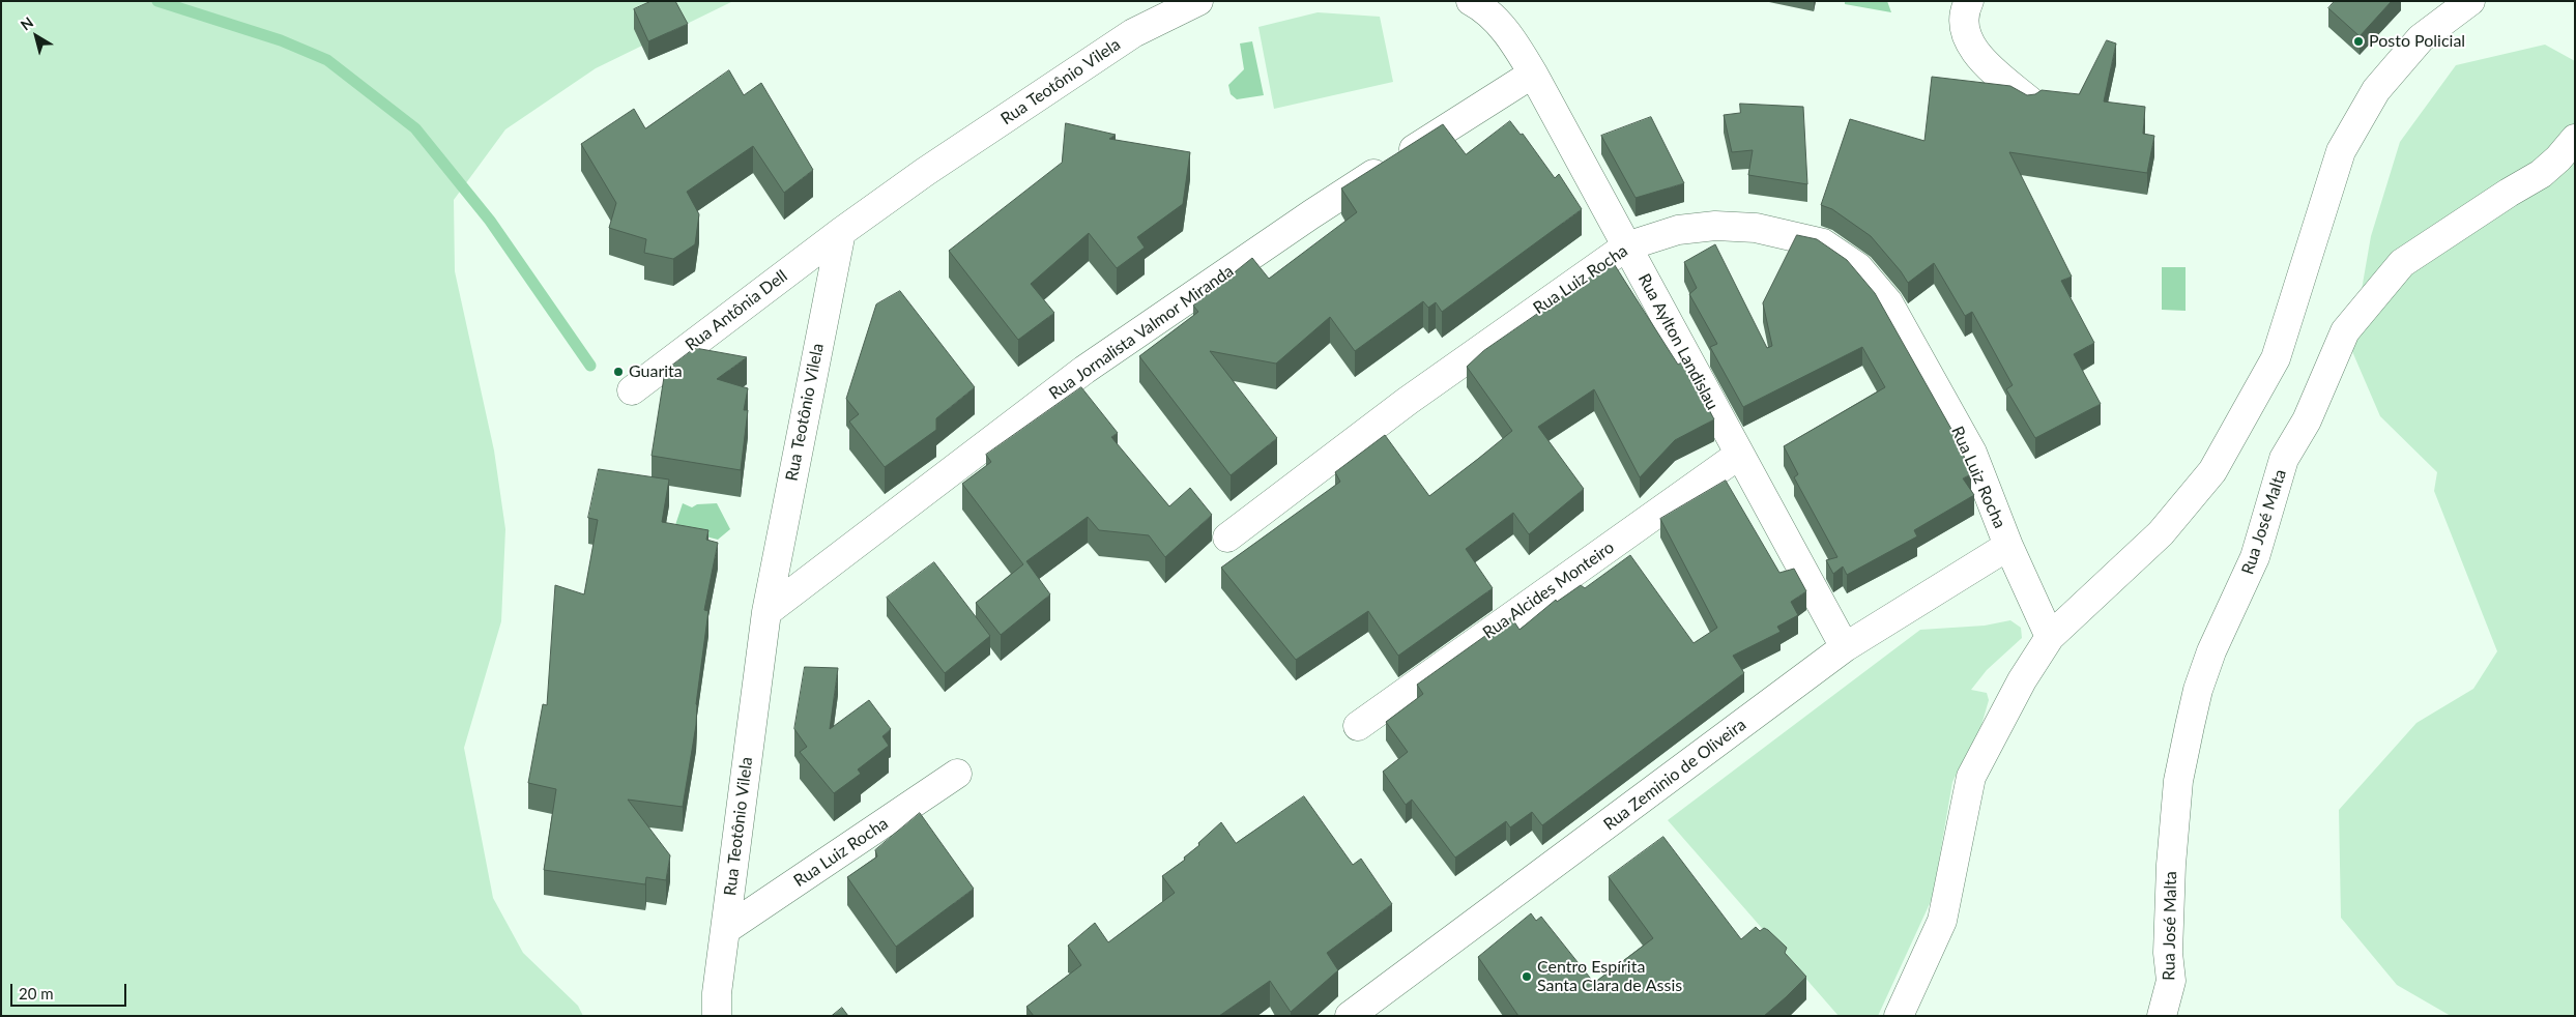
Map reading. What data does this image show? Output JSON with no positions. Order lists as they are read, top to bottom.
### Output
{
  "streets": {
    "street": [
      "Rua Teotônio Vilela",
      "Rua Luiz Rocha",
      "Rua Antônia Dell",
      "Rua Jornalista Valmor Miranda",
      "Rua Aylton Landislau",
      "Rua José Malta",
      "Rua Alcides Monteiro",
      "Rua Zeminio de Oliveira"
    ]
  },
  "crossings": [
    ["Rua Teotônio Vilela", "Rua Luiz Rocha"],
    ["Rua Teotônio Vilela", "Rua Antônia Dell"],
    ["Rua Teotônio Vilela", "Rua Jornalista Valmor Miranda"],
    ["Rua Luiz Rocha", "Rua Aylton Landislau"],
    ["Rua Luiz Rocha", "Rua Zeminio de Oliveira"],
    ["Rua Jornalista Valmor Miranda", "Rua Aylton Landislau"],
    ["Rua Aylton Landislau", "Rua Alcides Monteiro"],
    ["Rua Aylton Landislau", "Rua Zeminio de Oliveira"]
  ],
  "places": ["Posto Policial", "Guarita", "Centro Espírita Santa Clara de Assis"],
  "scale_bar": "20 m",
  "north": "top left"
}
